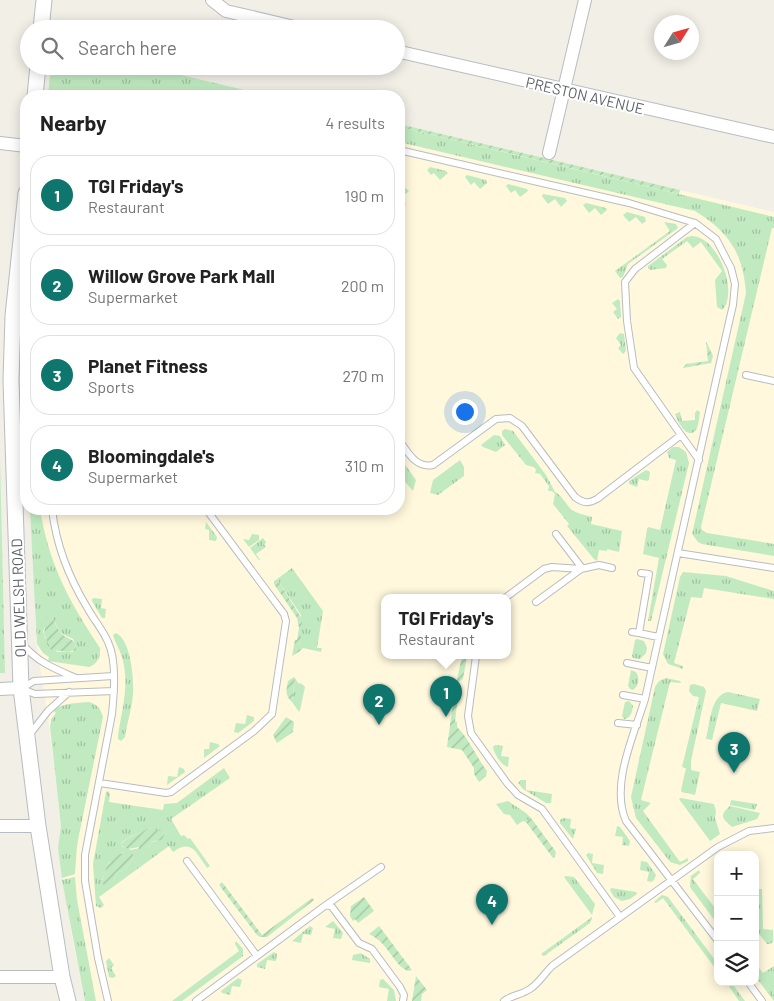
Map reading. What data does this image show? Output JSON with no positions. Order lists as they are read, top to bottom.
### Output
{
  "streets": {
    "street": ["PRESTON AVENUE", "OLD WELSH ROAD"]
  },
  "north": "top right",
  "page": {
    "search": "Search here",
    "heading": ["Nearby", "4 results"],
    "list": [
      {
        "mark": "1",
        "name": "TGI Friday's",
        "note": "Restaurant",
        "value": "190 m"
      },
      {
        "mark": "2",
        "name": "Willow Grove Park Mall",
        "note": "Supermarket",
        "value": "200 m"
      },
      {
        "mark": "3",
        "name": "Planet Fitness",
        "note": "Sports",
        "value": "270 m"
      },
      {
        "mark": "4",
        "name": "Bloomingdale's",
        "note": "Supermarket",
        "value": "310 m"
      }
    ],
    "popup": ["TGI Friday's", "Restaurant"],
    "pins": [
      "1",
      "2",
      "3",
      "4"
    ],
    "map_buttons": ["+", "−"]
  }
}
